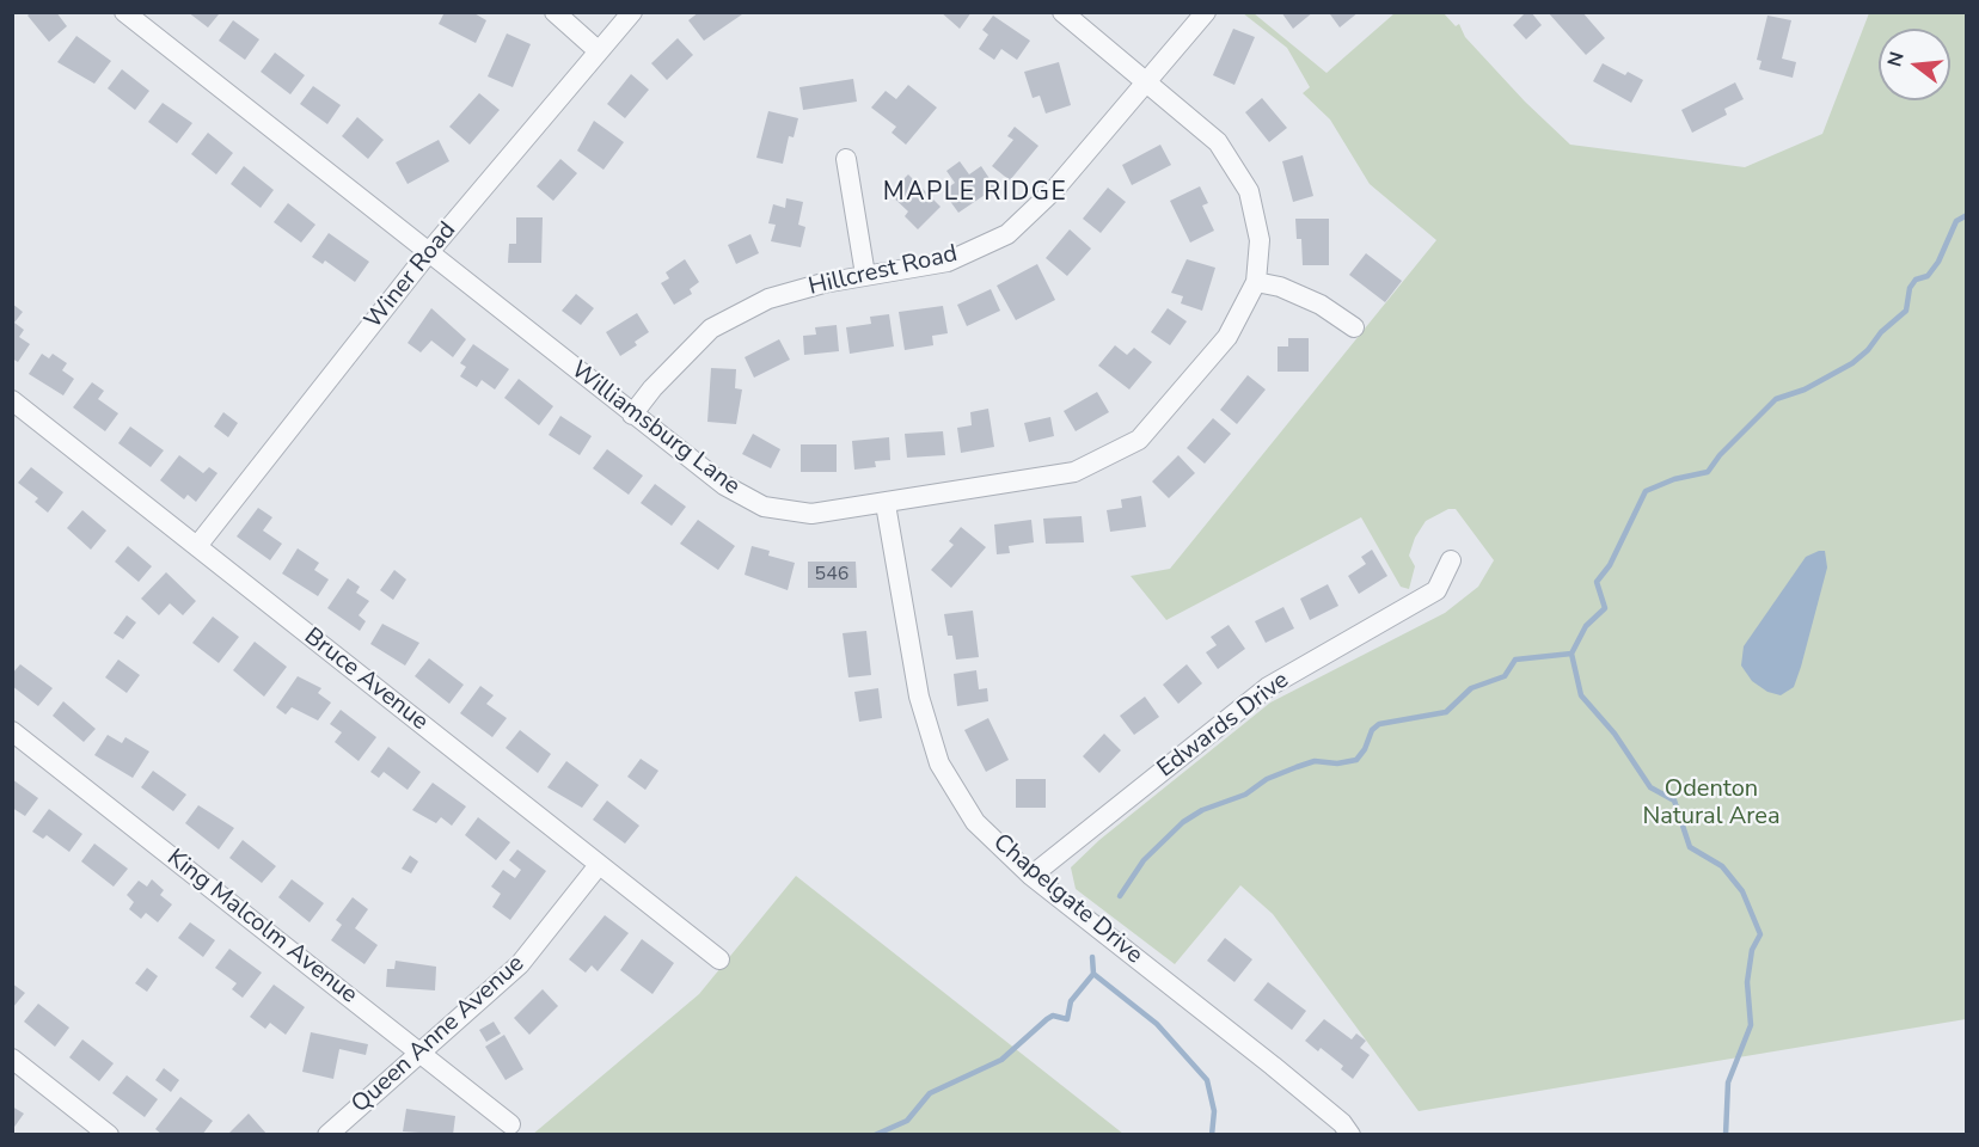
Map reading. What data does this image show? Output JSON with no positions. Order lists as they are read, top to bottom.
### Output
{
  "streets": {
    "street": [
      "Hillcrest Road",
      "Winer Road",
      "Williamsburg Lane",
      "Bruce Avenue",
      "Edwards Drive",
      "Chapelgate Drive",
      "King Malcolm Avenue",
      "Queen Anne Avenue"
    ]
  },
  "crossings": [
    ["Hillcrest Road", "Williamsburg Lane"],
    ["Winer Road", "Williamsburg Lane"],
    ["Winer Road", "Bruce Avenue"],
    ["Williamsburg Lane", "Chapelgate Drive"],
    ["Bruce Avenue", "Queen Anne Avenue"],
    ["Edwards Drive", "Chapelgate Drive"],
    ["King Malcolm Avenue", "Queen Anne Avenue"]
  ],
  "districts": ["MAPLE RIDGE"],
  "parks": ["Odenton Natural Area"],
  "house_numbers": ["546"],
  "north": "left"
}
